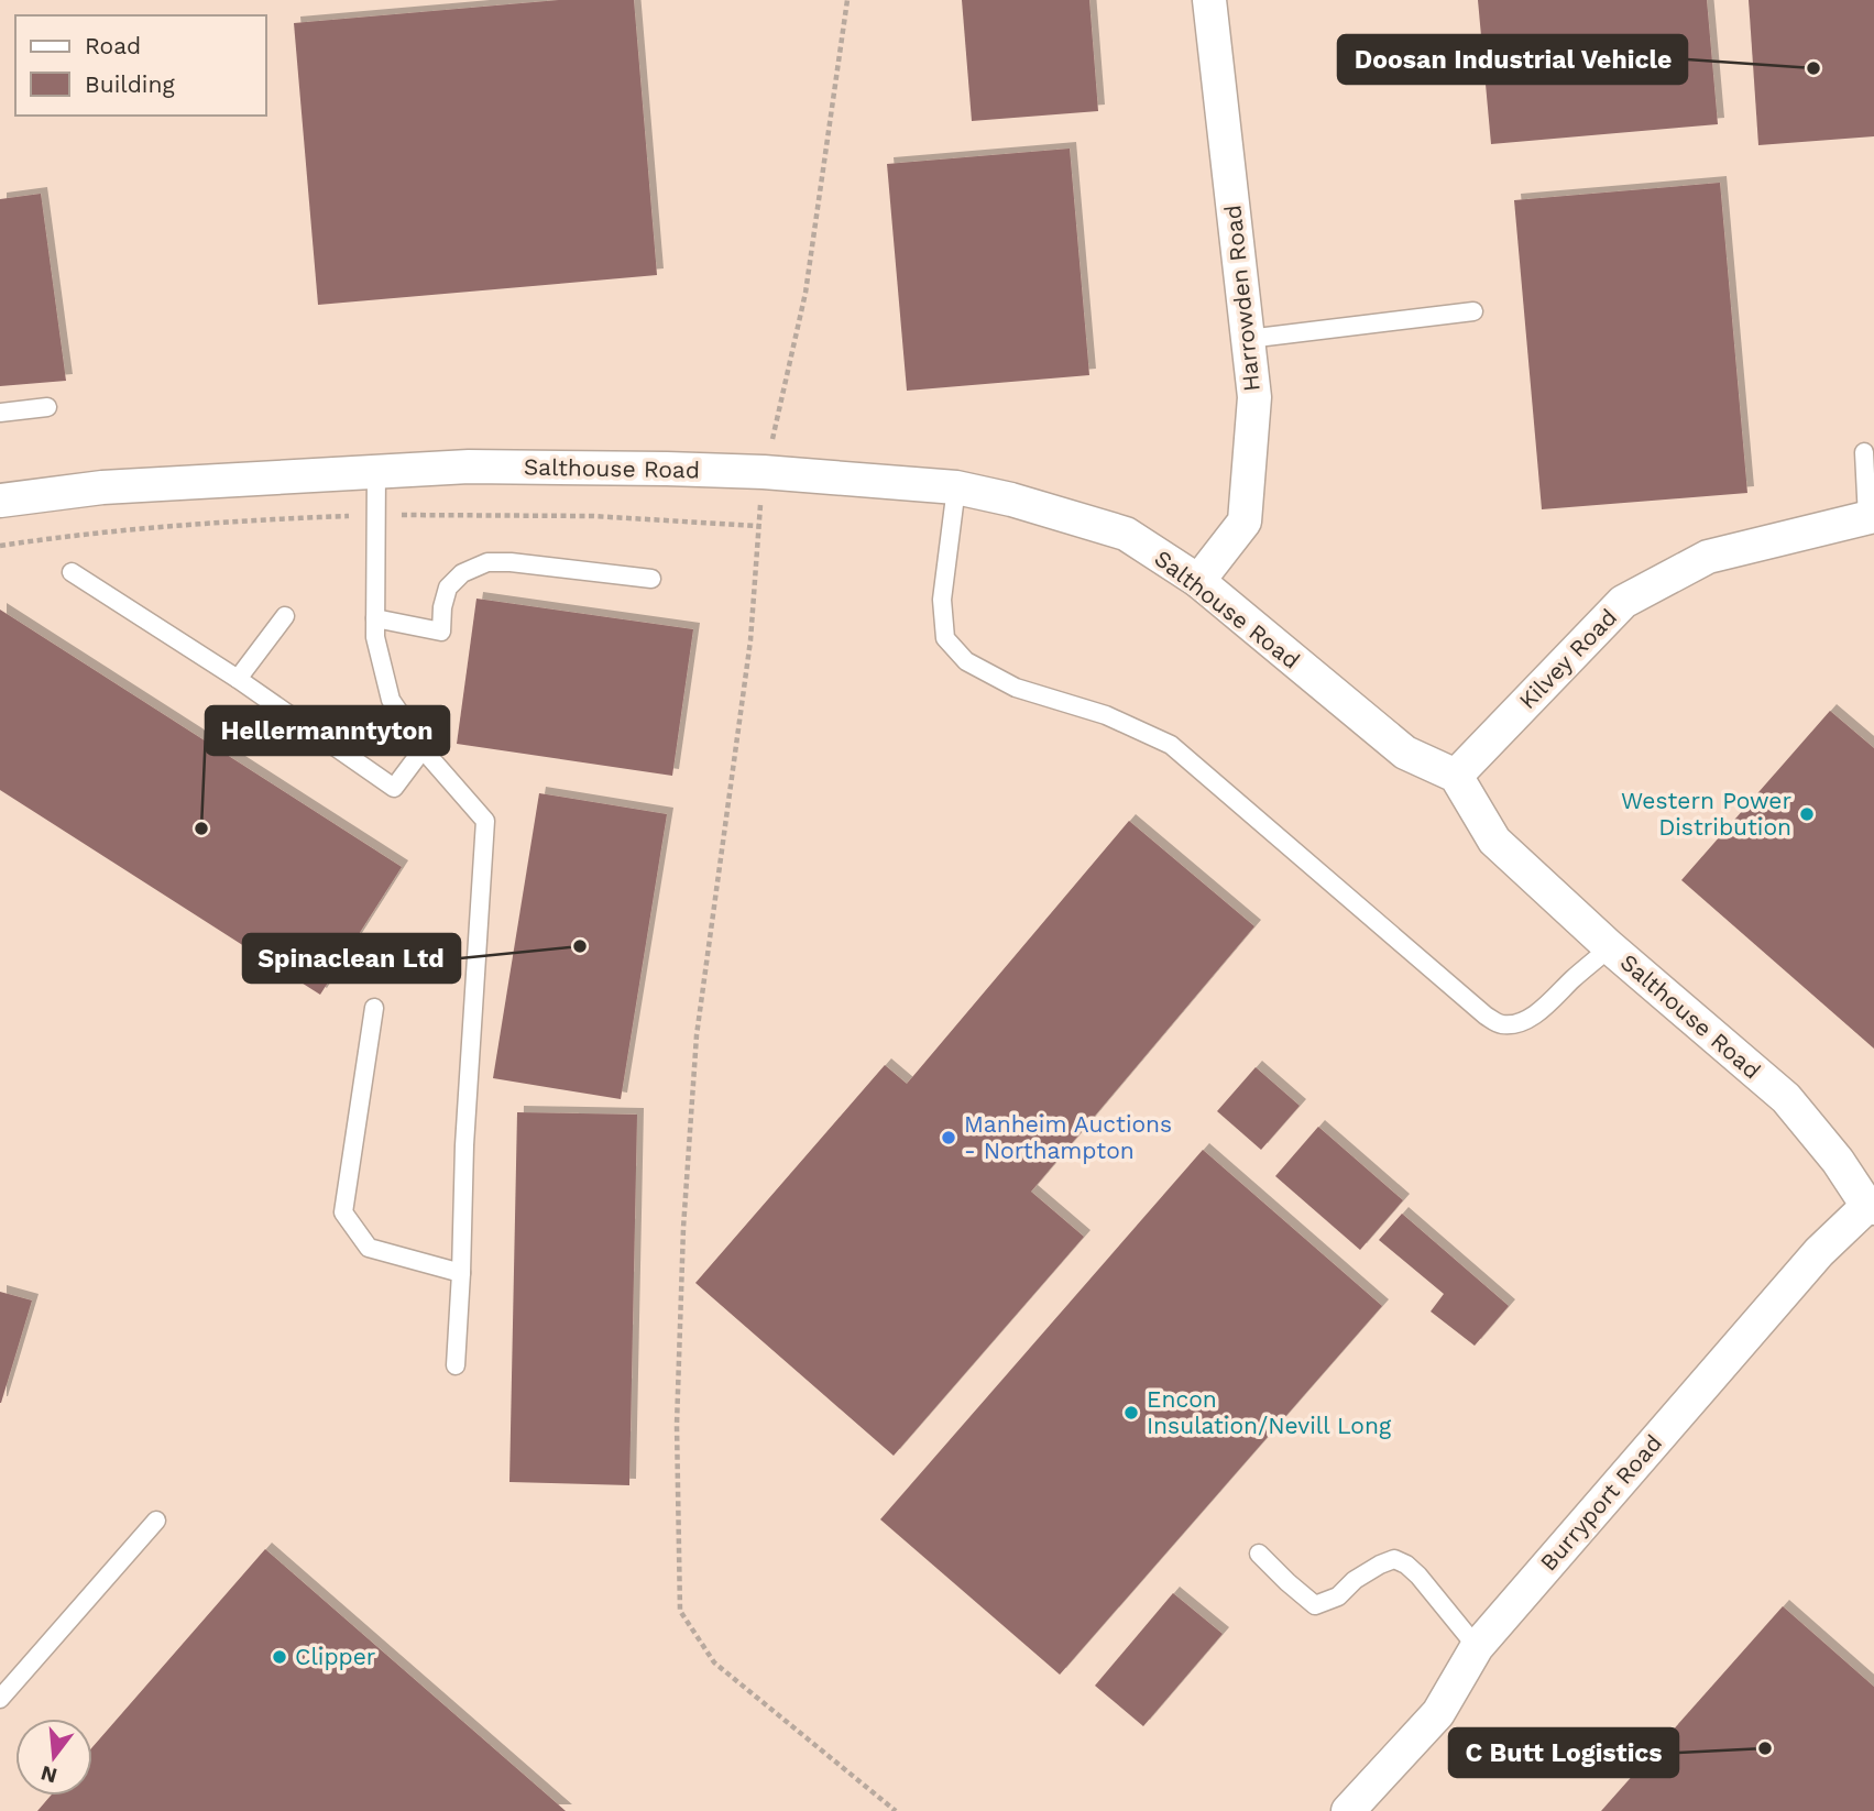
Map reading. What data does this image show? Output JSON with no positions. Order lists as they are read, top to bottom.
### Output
{
  "streets": {
    "street": [
      "Harrowden Road",
      "Salthouse Road",
      "Kilvey Road",
      "Burryport Road"
    ]
  },
  "crossings": [
    ["Harrowden Road", "Salthouse Road"],
    ["Salthouse Road", "Kilvey Road"],
    ["Salthouse Road", "Burryport Road"]
  ],
  "places": [
    "Doosan Industrial Vehicle",
    "Western Power Distribution",
    "Hellermanntyton",
    "Spinaclean Ltd",
    "Manheim Auctions - Northampton",
    "Encon Insulation/Nevill Long",
    "Clipper",
    "C Butt Logistics"
  ],
  "legend": ["Road", "Building"],
  "north": "bottom"
}
